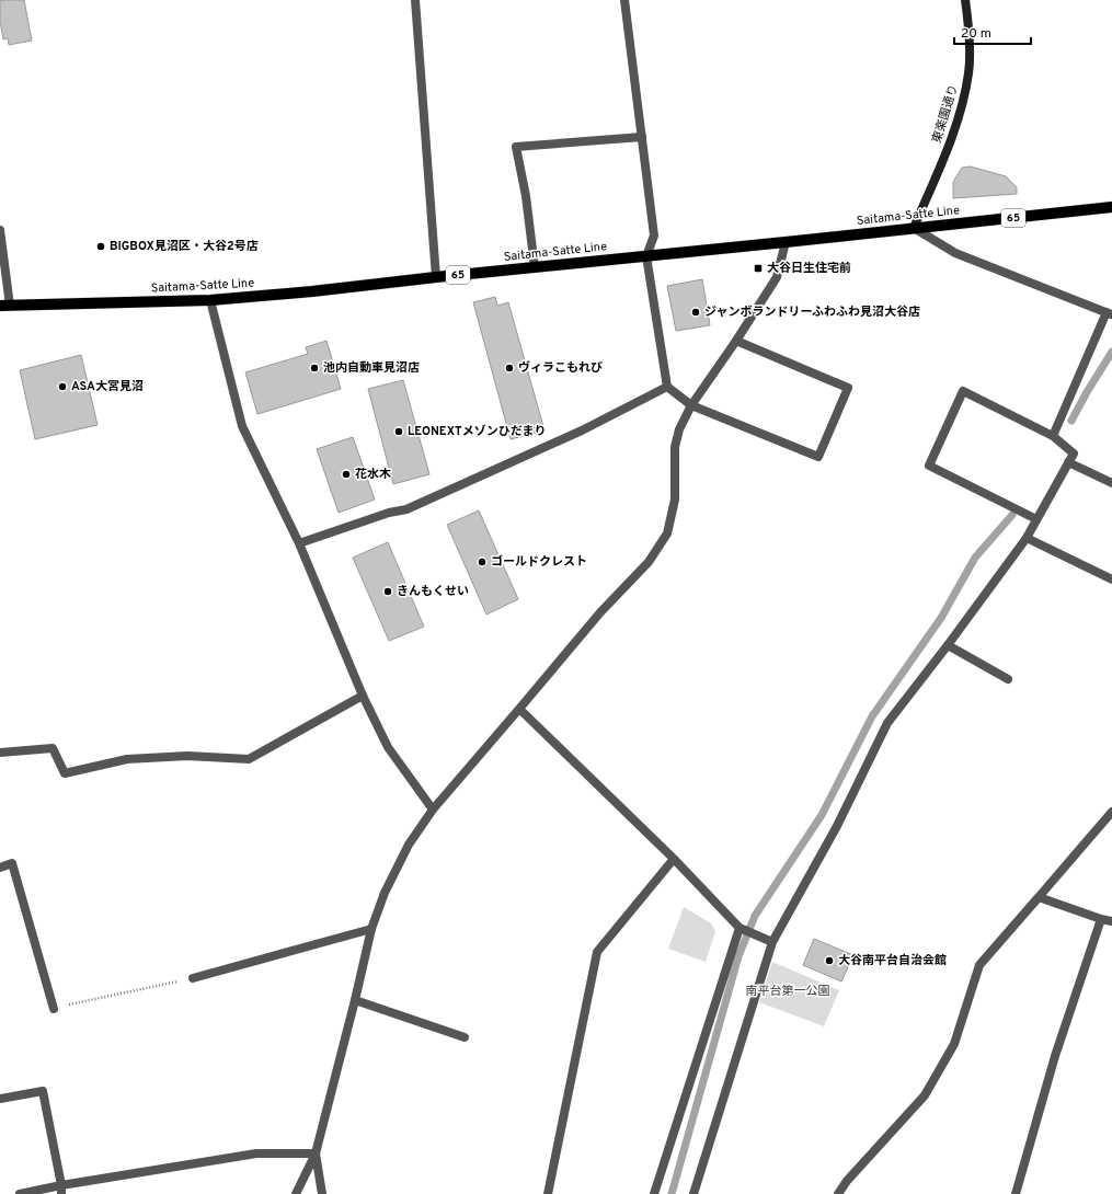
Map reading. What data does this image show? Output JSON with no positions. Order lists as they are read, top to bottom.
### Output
{
  "streets": {
    "main road": ["Saitama-Satte Line", "65"],
    "street": ["東楽園通り"]
  },
  "crossings": [
    ["東楽園通り", "Saitama-Satte Line"]
  ],
  "parks": ["南平台第一公園"],
  "places": {
    "other": [
      "BIGBOX見沼区・大谷2号店",
      "ジャンボランドリーふわふわ見沼大谷店",
      "池内自動車見沼店",
      "ヴィラこもれび",
      "ASA大宮見沼",
      "LEONEXTメゾンひだまり",
      "花水木",
      "ゴールドクレスト",
      "きんもくせい",
      "大谷南平台自治会館"
    ],
    "transit": ["大谷日生住宅前"]
  },
  "scale_bar": "20 m"
}
